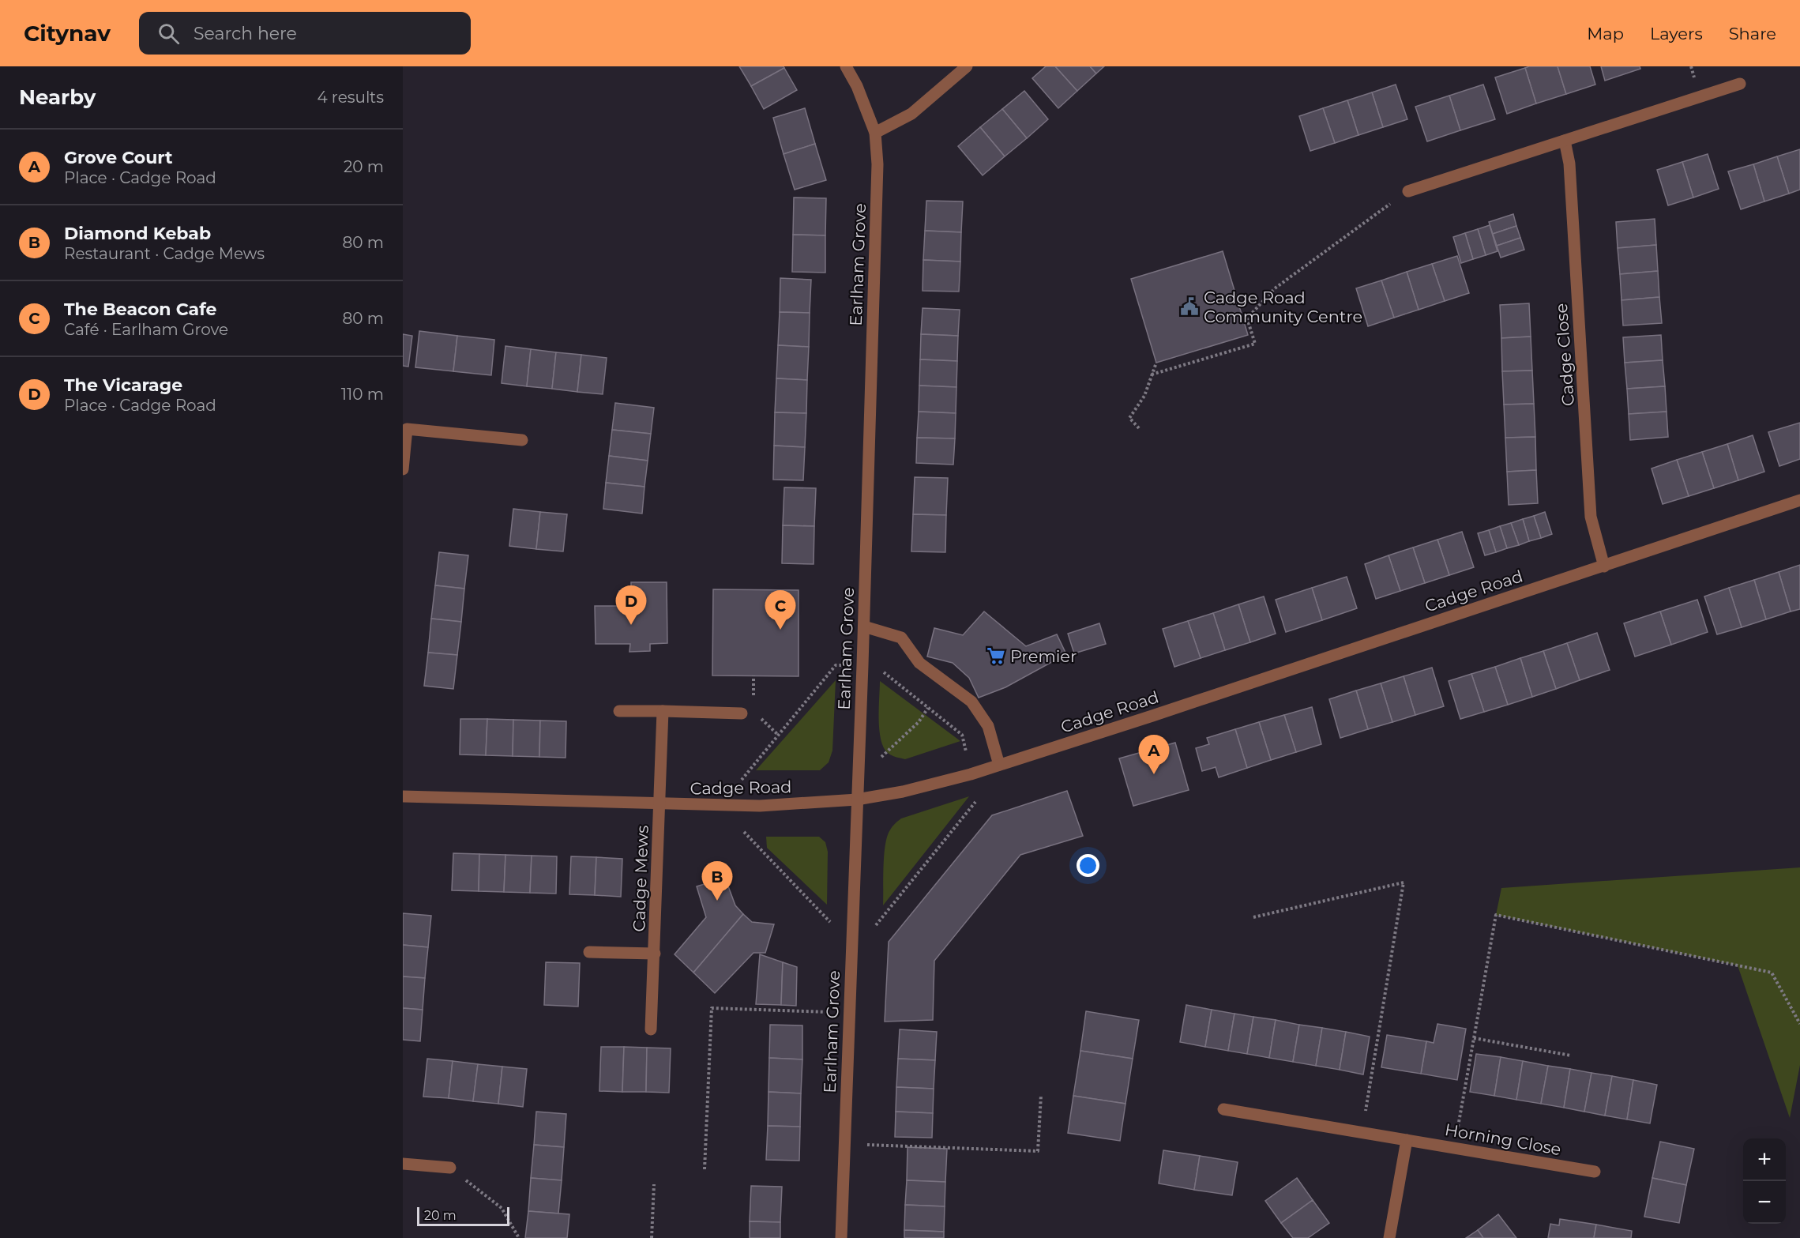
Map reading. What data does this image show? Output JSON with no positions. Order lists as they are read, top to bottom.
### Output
{
  "streets": {
    "street": [
      "Earlham Grove",
      "Cadge Close",
      "Cadge Road",
      "Cadge Mews",
      "Horning Close"
    ]
  },
  "crossings": [
    ["Earlham Grove", "Cadge Road"],
    ["Cadge Close", "Cadge Road"],
    ["Cadge Road", "Cadge Mews"]
  ],
  "places": {
    "public building": ["Cadge Road Community Centre"],
    "supermarket": ["Premier"]
  },
  "scale_bar": "20 m",
  "page": {
    "header": "Citynav",
    "search": "Search here",
    "nav": ["Map", "Layers", "Share"],
    "heading": ["Nearby", "4 results"],
    "list": [
      {
        "mark": "A",
        "name": "Grove Court",
        "note": "Place · Cadge Road",
        "value": "20 m"
      },
      {
        "mark": "B",
        "name": "Diamond Kebab",
        "note": "Restaurant · Cadge Mews",
        "value": "80 m"
      },
      {
        "mark": "C",
        "name": "The Beacon Cafe",
        "note": "Café · Earlham Grove",
        "value": "80 m"
      },
      {
        "mark": "D",
        "name": "The Vicarage",
        "note": "Place · Cadge Road",
        "value": "110 m"
      }
    ],
    "pins": [
      "D",
      "C",
      "A",
      "B"
    ],
    "map_buttons": ["+", "−"],
    "scale": "20 m"
  }
}
